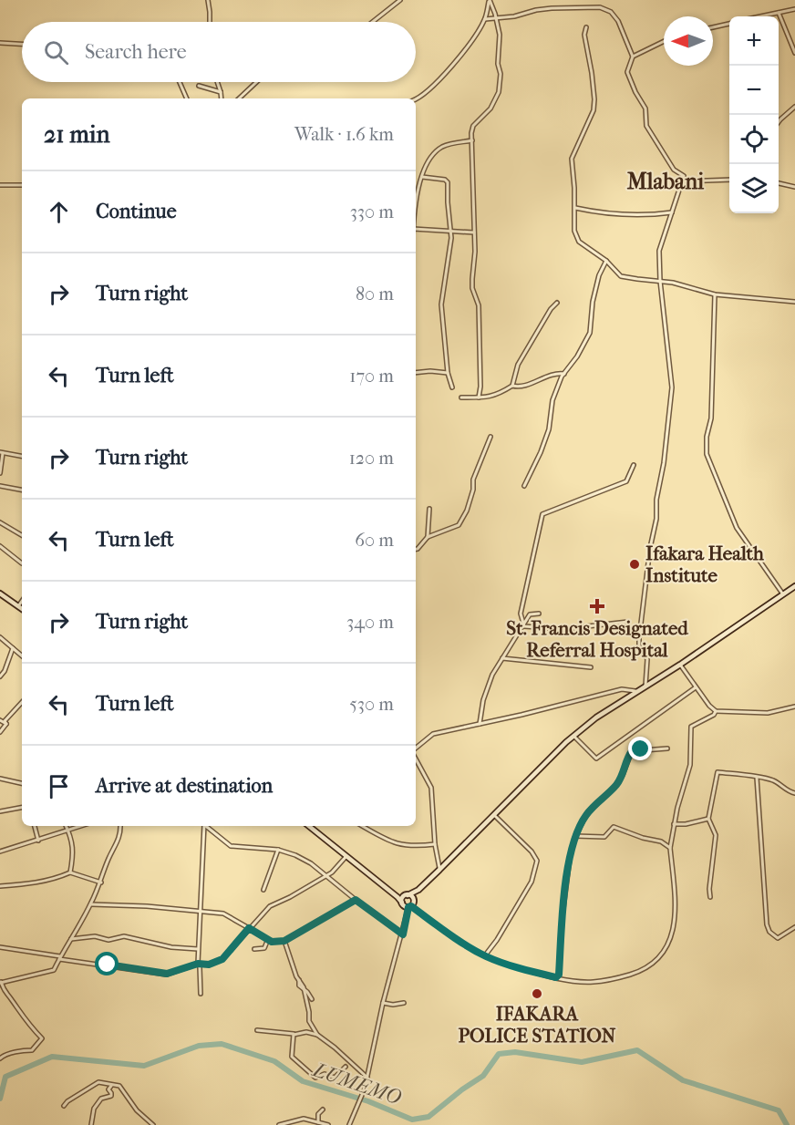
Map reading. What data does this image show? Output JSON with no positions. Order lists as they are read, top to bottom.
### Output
{
  "districts": ["Mlabani"],
  "water": ["LUMEMO"],
  "places": {
    "other": ["Ifakara Health Institute", "IFAKARA POLICE STATION"],
    "health": ["St. Francis Designated Referral Hospital"]
  },
  "north": "left",
  "page": {
    "map_buttons": ["+", "−"],
    "search": "Search here",
    "heading": ["21 min", "Walk · 1.6 km"],
    "list": [
      ["Continue", "330 m"],
      ["Turn right", "80 m"],
      ["Turn left", "170 m"],
      ["Turn right", "120 m"],
      ["Turn left", "60 m"],
      ["Turn right", "340 m"],
      ["Turn left", "530 m"],
      "Arrive at destination"
    ]
  }
}
